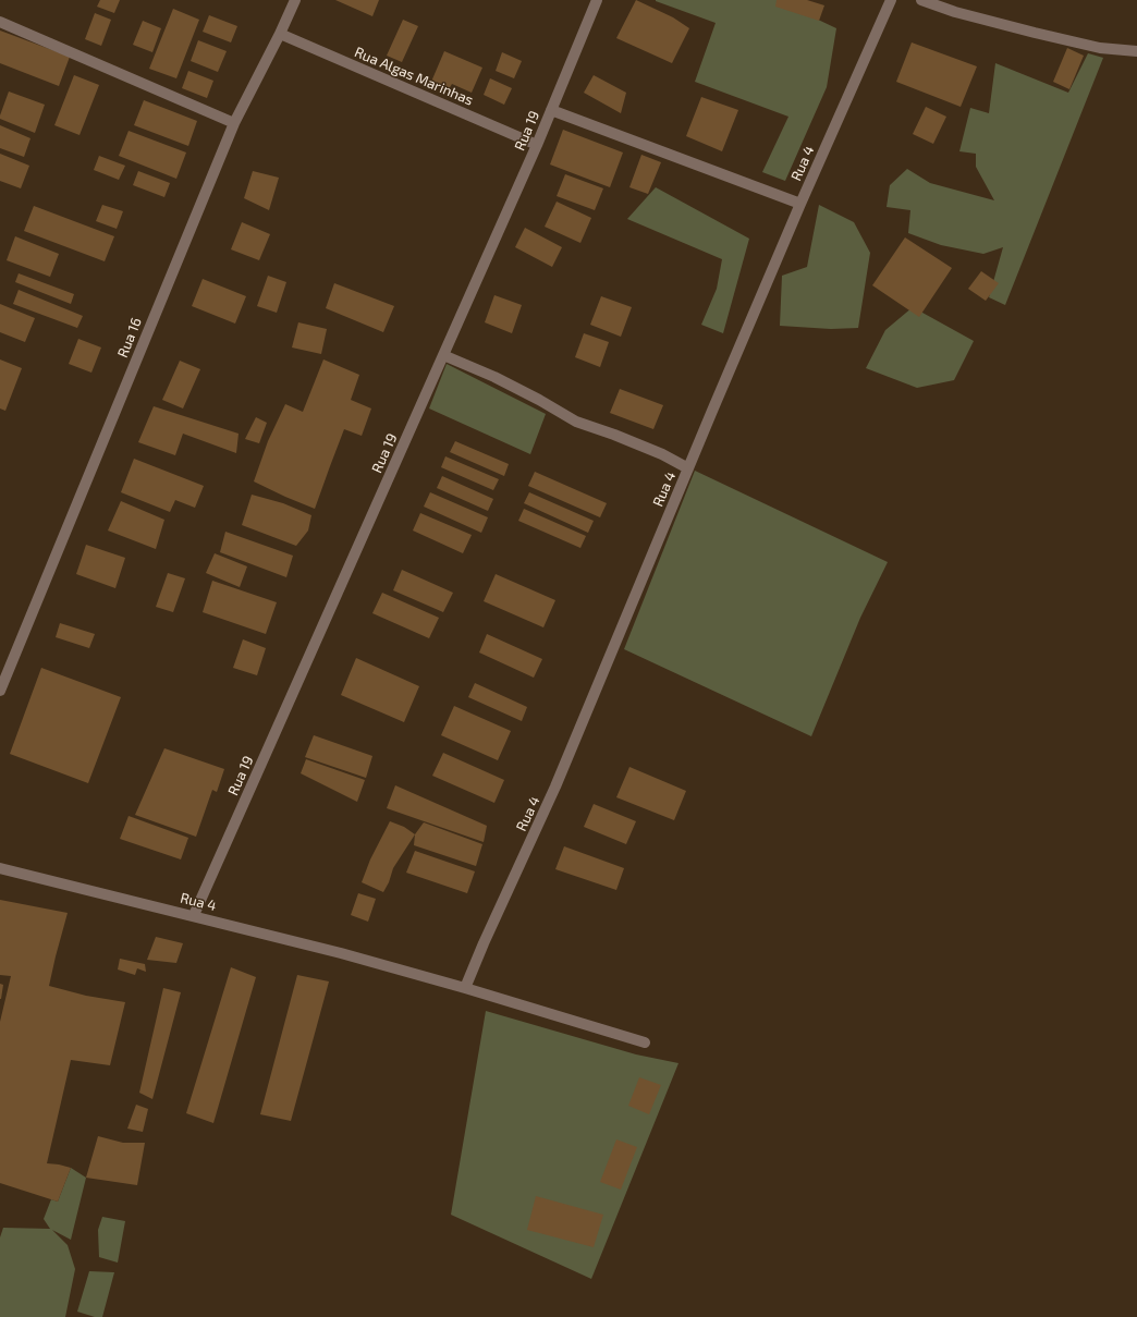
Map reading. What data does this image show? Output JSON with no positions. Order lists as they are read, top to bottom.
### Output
{
  "streets": {
    "street": [
      "Rua Algas Marinhas",
      "Rua 19",
      "Rua 4",
      "Rua 16"
    ]
  },
  "crossings": [
    ["Rua Algas Marinhas", "Rua 19"],
    ["Rua Algas Marinhas", "Rua 16"],
    ["Rua 19", "Rua 4"]
  ]
}
